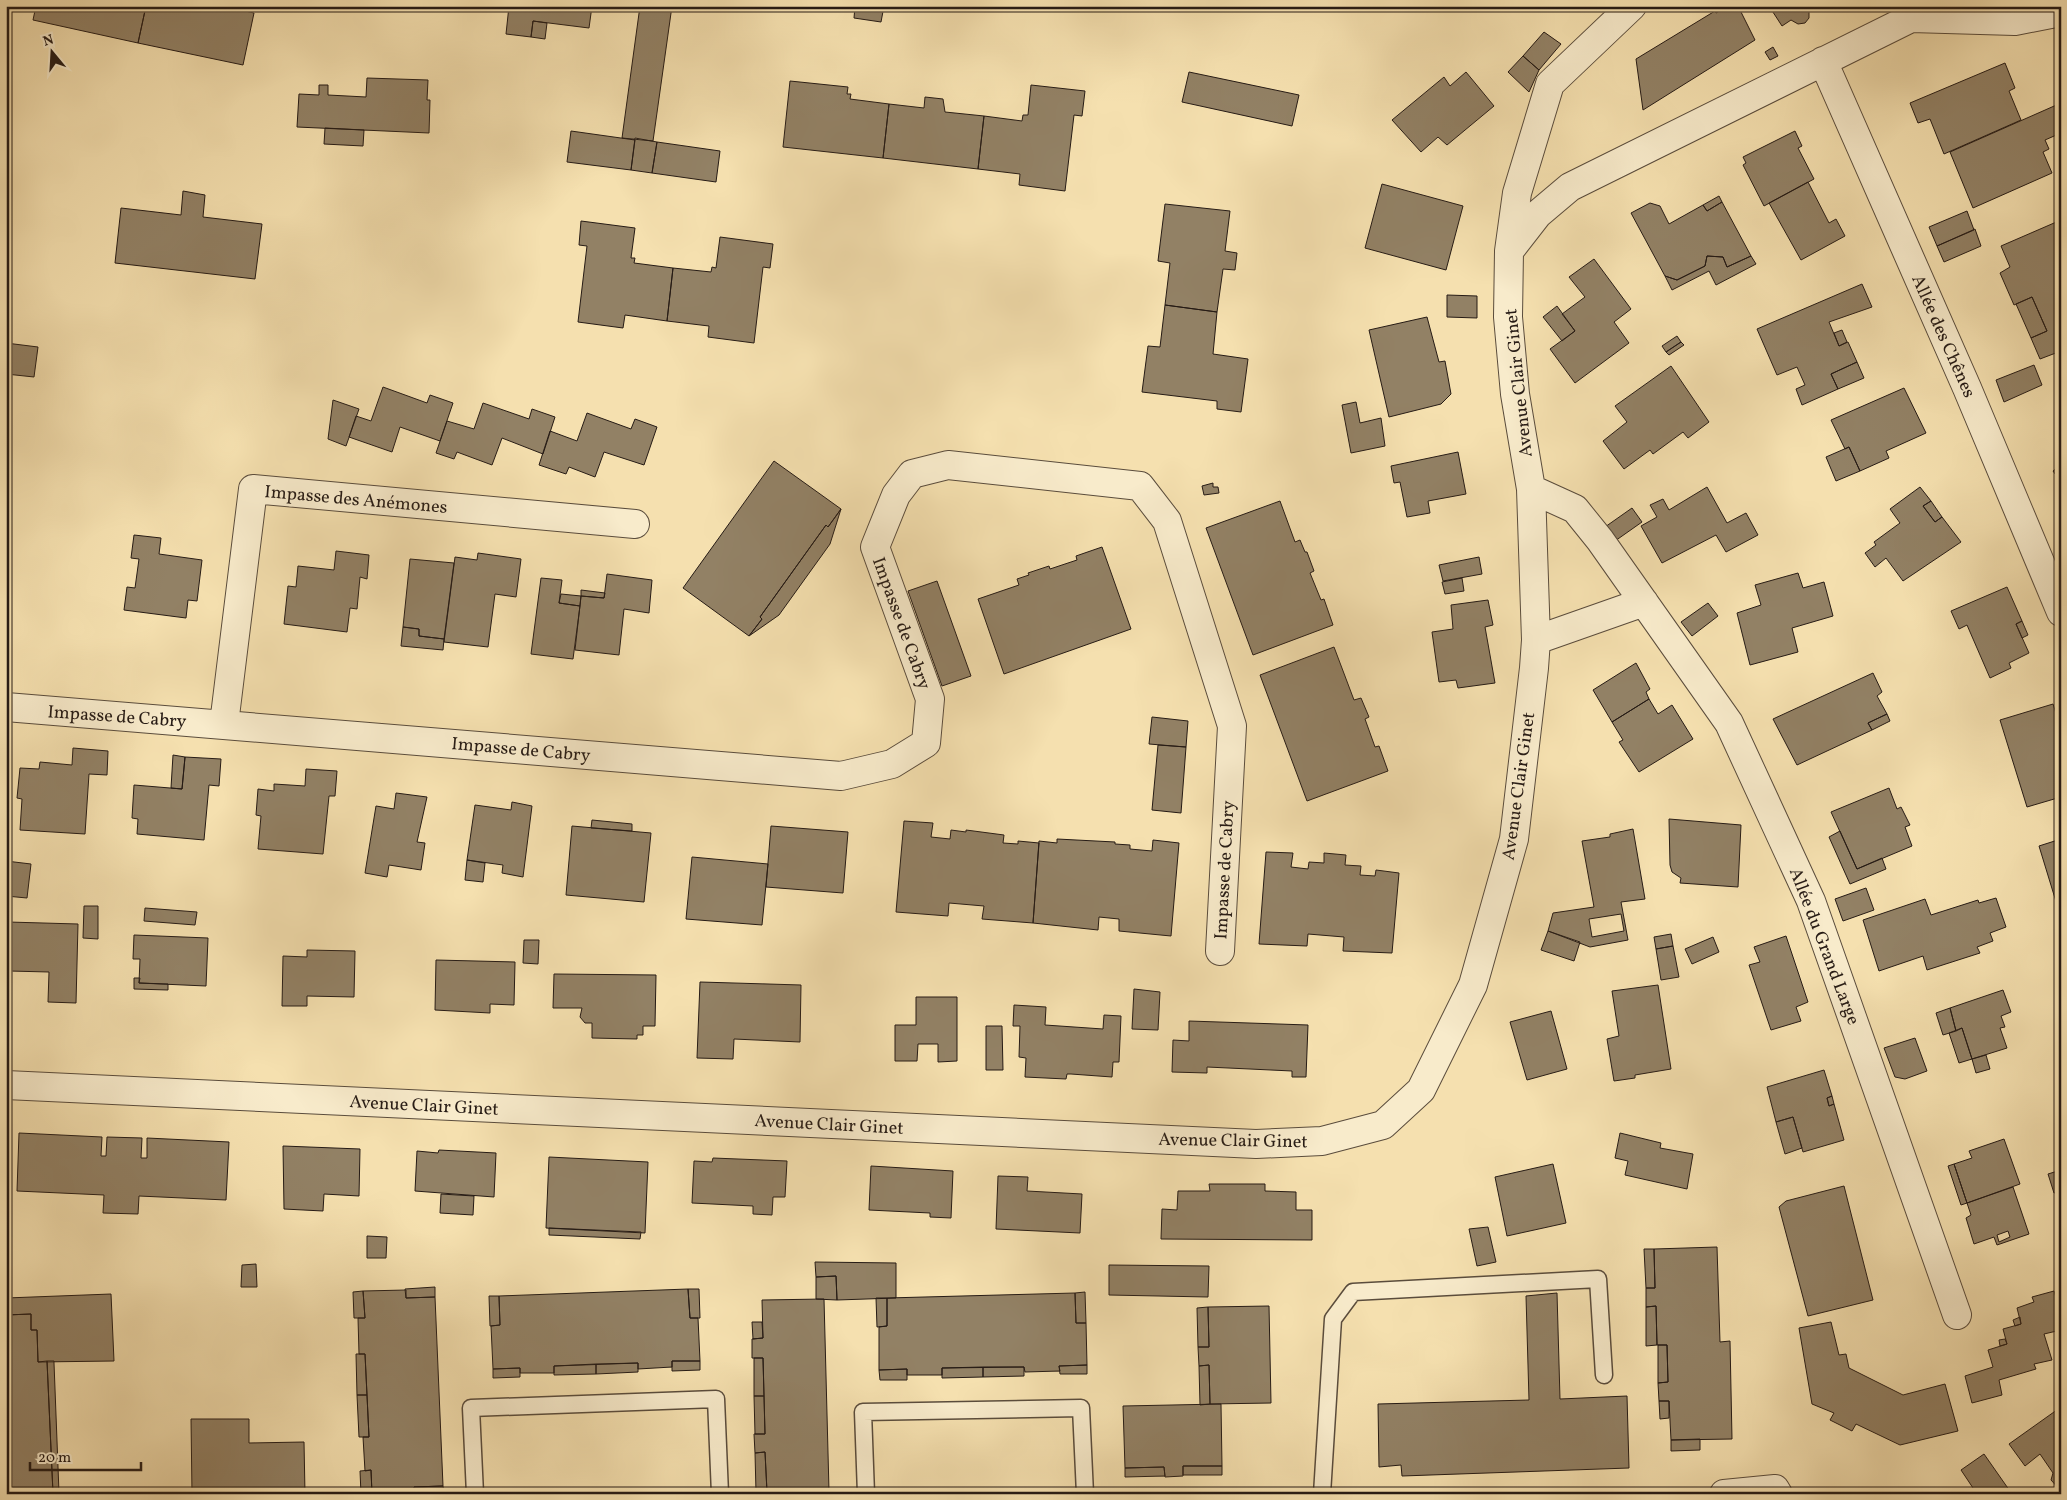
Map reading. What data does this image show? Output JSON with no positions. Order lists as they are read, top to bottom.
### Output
{
  "streets": {
    "street": [
      "Allée des Chênes",
      "Avenue Clair Ginet",
      "Impasse des Anémones",
      "Impasse de Cabry",
      "Allée du Grand Large"
    ]
  },
  "crossings": [
    ["Avenue Clair Ginet", "Allée du Grand Large"],
    ["Impasse des Anémones", "Impasse de Cabry"]
  ],
  "scale_bar": "20 m",
  "north": "top"
}
